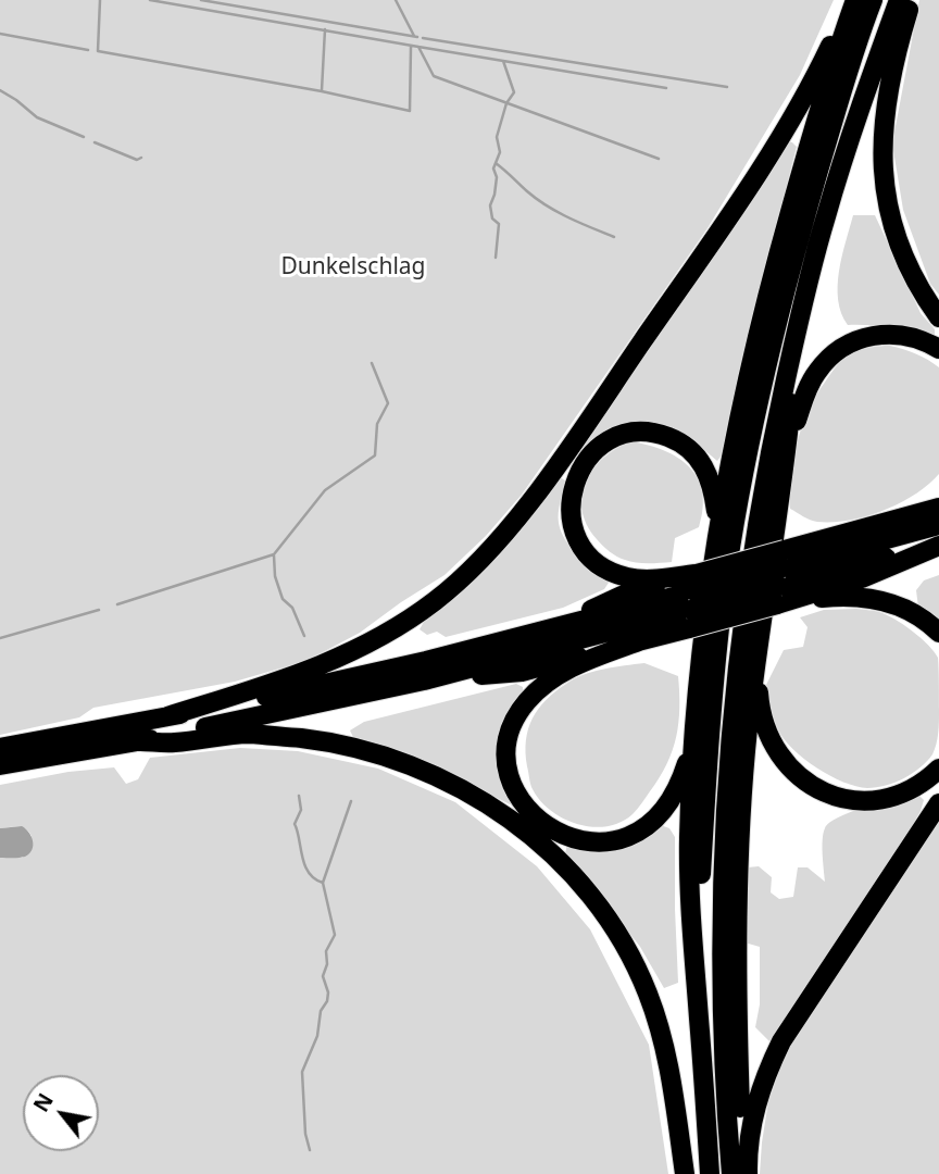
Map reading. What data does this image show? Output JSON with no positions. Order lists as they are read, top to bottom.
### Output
{
  "parks": ["Dunkelschlag"],
  "north": "top left"
}
